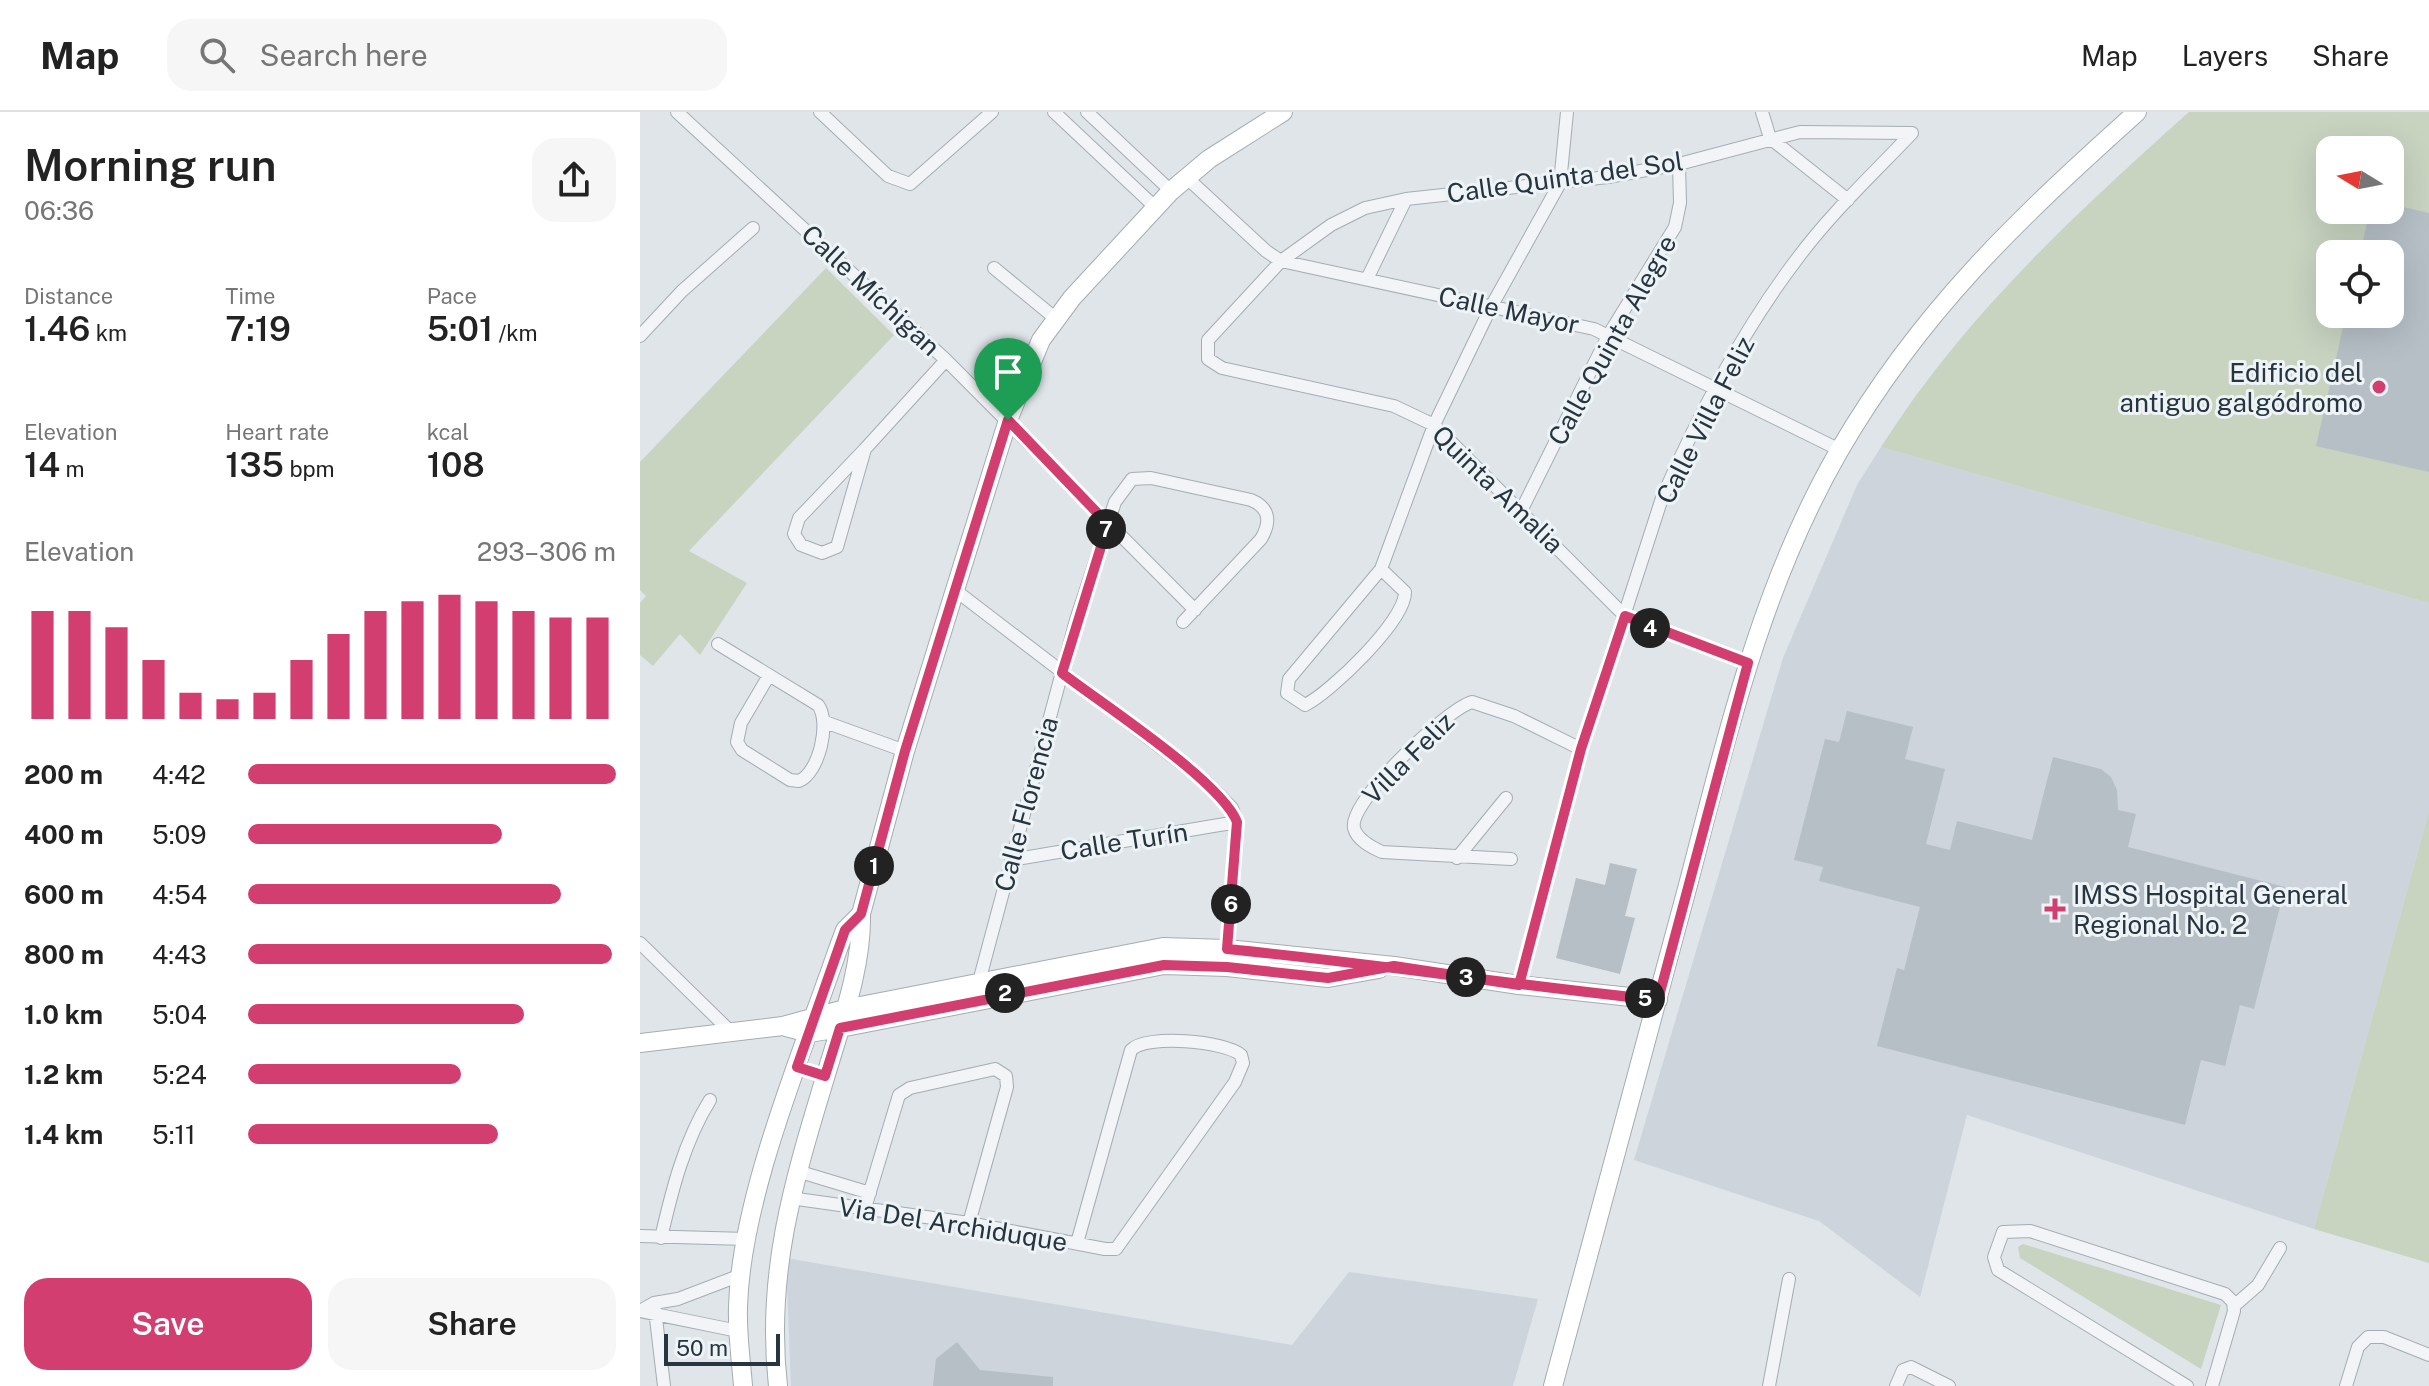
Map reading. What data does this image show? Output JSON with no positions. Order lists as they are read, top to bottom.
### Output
{
  "streets": {
    "street": [
      "Calle Quinta del Sol",
      "Calle Míchigan",
      "Calle Mayor",
      "Calle Quinta Alegre",
      "Calle Villa Feliz",
      "Quinta Amalia",
      "Villa Feliz",
      "Calle Florencia",
      "Calle Turín",
      "Via Del Archiduque"
    ]
  },
  "crossings": [
    ["Calle Quinta del Sol", "Calle Mayor"],
    ["Calle Quinta del Sol", "Calle Quinta Alegre"],
    ["Calle Quinta del Sol", "Calle Villa Feliz"],
    ["Calle Quinta del Sol", "Quinta Amalia"],
    ["Calle Míchigan", "Calle Florencia"],
    ["Calle Mayor", "Calle Quinta Alegre"],
    ["Calle Mayor", "Calle Villa Feliz"],
    ["Calle Quinta Alegre", "Quinta Amalia"],
    ["Calle Villa Feliz", "Quinta Amalia"],
    ["Calle Villa Feliz", "Villa Feliz"],
    ["Calle Florencia", "Calle Turín"]
  ],
  "places": {
    "other": ["Edificio del antiguo galgódromo"],
    "health": ["IMSS Hospital General Regional No. 2"]
  },
  "scale_bar": "50 m",
  "north": "left",
  "page": {
    "header": "Map",
    "search": "Search here",
    "nav": ["Map", "Layers", "Share"],
    "heading": ["Morning run", "06:36"],
    "stats": [
      ["Distance", "1.46 km"],
      ["Time", "7:19"],
      ["Pace", "5:01 /km"],
      ["Elevation", "14 m"],
      ["Heart rate", "135 bpm"],
      ["kcal", "108"]
    ],
    "pins": [
      "7",
      "4",
      "1",
      "6",
      "3",
      "2",
      "5"
    ],
    "chart": ["Elevation", "293–306 m"],
    "list": [
      {
        "name": "200 m",
        "note": "4:42"
      },
      {
        "name": "400 m",
        "note": "5:09"
      },
      {
        "name": "600 m",
        "note": "4:54"
      },
      {
        "name": "800 m",
        "note": "4:43"
      },
      {
        "name": "1.0 km",
        "note": "5:04"
      },
      {
        "name": "1.2 km",
        "note": "5:24"
      },
      {
        "name": "1.4 km",
        "note": "5:11"
      }
    ],
    "buttons": ["Save", "Share"],
    "scale": "50 m"
  }
}
